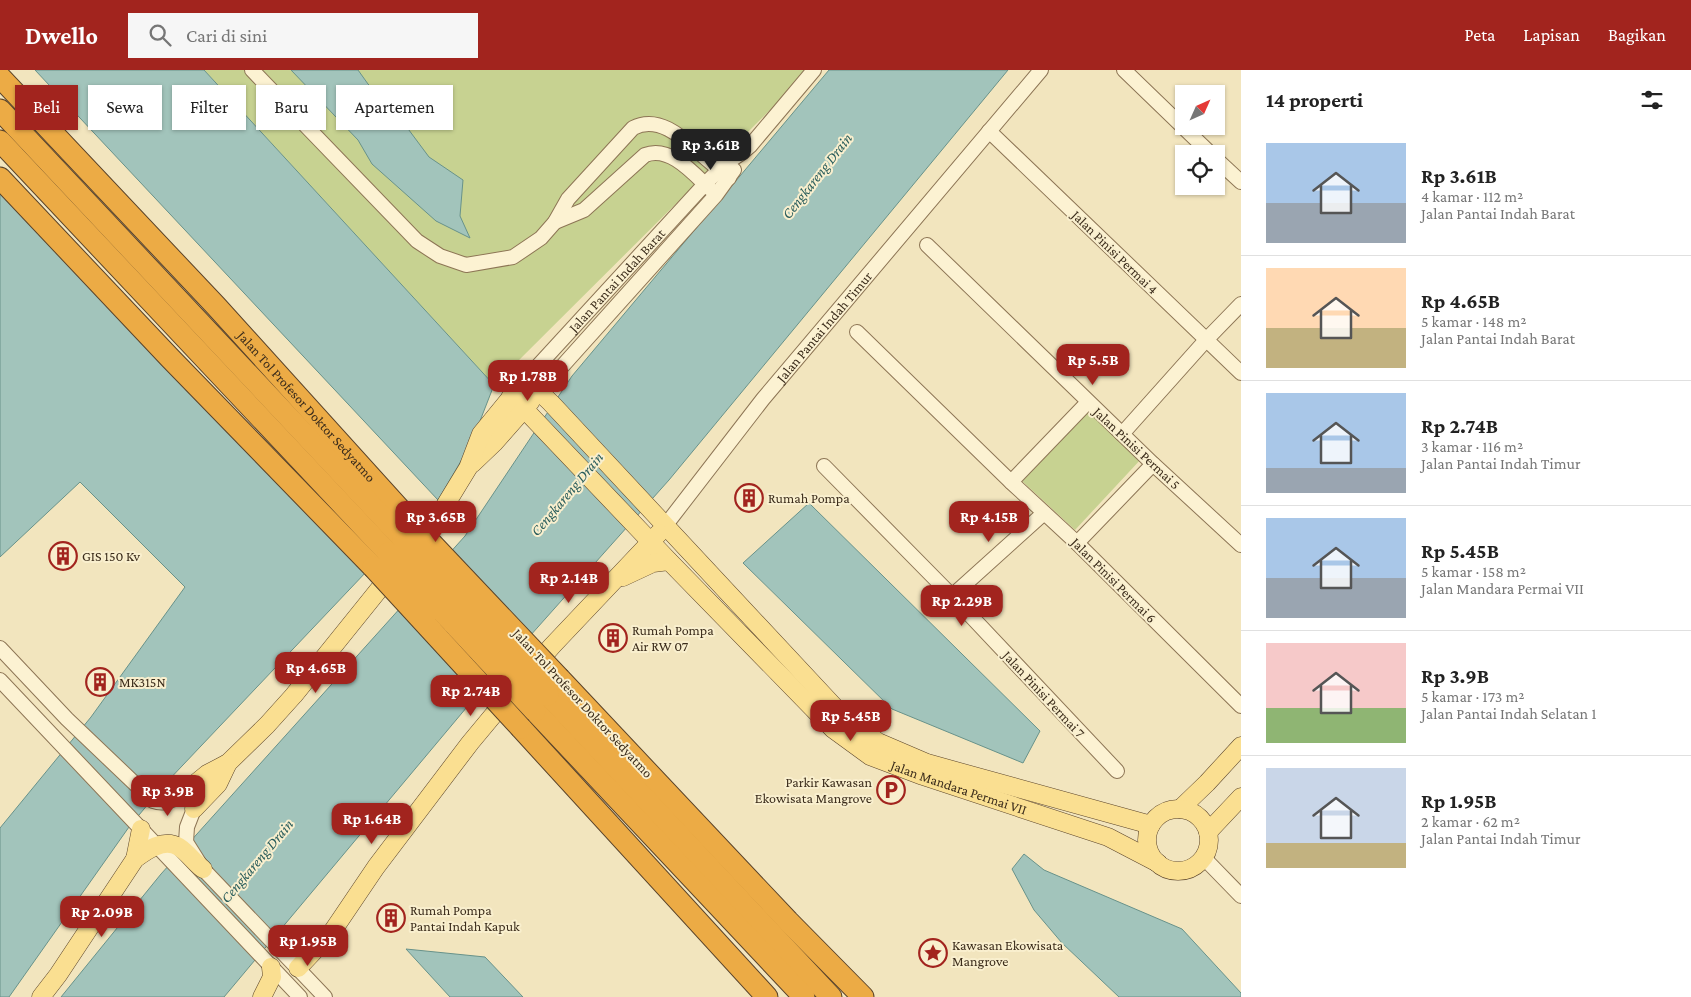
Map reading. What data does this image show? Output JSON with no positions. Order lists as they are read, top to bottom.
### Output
{
  "streets": {
    "highway": ["Jalan Tol Profesor Doktor Sedyatmo"],
    "main road": ["Jalan Pantai Indah Barat", "Jalan Pantai Indah Timur", "Jalan Mandara Permai VII"],
    "street": [
      "Jalan Pinisi Permai 4",
      "Jalan Pinisi Permai 5",
      "Jalan Pinisi Permai 6",
      "Jalan Pinisi Permai 7"
    ]
  },
  "crossings": [
    ["Jalan Pinisi Permai 4", "Jalan Pantai Indah Timur"],
    ["Jalan Pantai Indah Barat", "Jalan Mandara Permai VII"],
    ["Jalan Pantai Indah Timur", "Jalan Mandara Permai VII"]
  ],
  "water": ["Cengkareng Drain"],
  "places": {
    "building": [
      "Rumah Pompa",
      "GIS 150 Kv",
      "Rumah Pompa Air RW 07",
      "MK315N",
      "Rumah Pompa Pantai Indah Kapuk"
    ],
    "parking": ["Parkir Kawasan Ekowisata Mangrove"],
    "place": ["Kawasan Ekowisata Mangrove"]
  },
  "north": "top right",
  "page": {
    "header": "Dwello",
    "search": "Cari di sini",
    "nav": ["Peta", "Lapisan", "Bagikan"],
    "heading": "14 properti",
    "chip": [
      "Beli",
      "Sewa",
      "Filter",
      "Baru",
      "Apartemen"
    ],
    "price": [
      "Rp 3.61B",
      "Rp 5.5B",
      "Rp 1.78B",
      "Rp 3.65B",
      "Rp 4.15B",
      "Rp 2.14B",
      "Rp 2.29B",
      "Rp 4.65B",
      "Rp 2.74B",
      "Rp 5.45B",
      "Rp 3.9B",
      "Rp 1.64B",
      "Rp 2.09B",
      "Rp 1.95B"
    ],
    "list": [
      {
        "name": "Rp 3.61B",
        "note": "4 kamar · 112 m² · Jalan Pantai Indah Barat"
      },
      {
        "name": "Rp 4.65B",
        "note": "5 kamar · 148 m² · Jalan Pantai Indah Barat"
      },
      {
        "name": "Rp 2.74B",
        "note": "3 kamar · 116 m² · Jalan Pantai Indah Timur"
      },
      {
        "name": "Rp 5.45B",
        "note": "5 kamar · 158 m² · Jalan Mandara Permai VII"
      },
      {
        "name": "Rp 3.9B",
        "note": "5 kamar · 173 m² · Jalan Pantai Indah Selatan 1"
      },
      {
        "name": "Rp 1.95B",
        "note": "2 kamar · 62 m² · Jalan Pantai Indah Timur"
      }
    ]
  }
}
